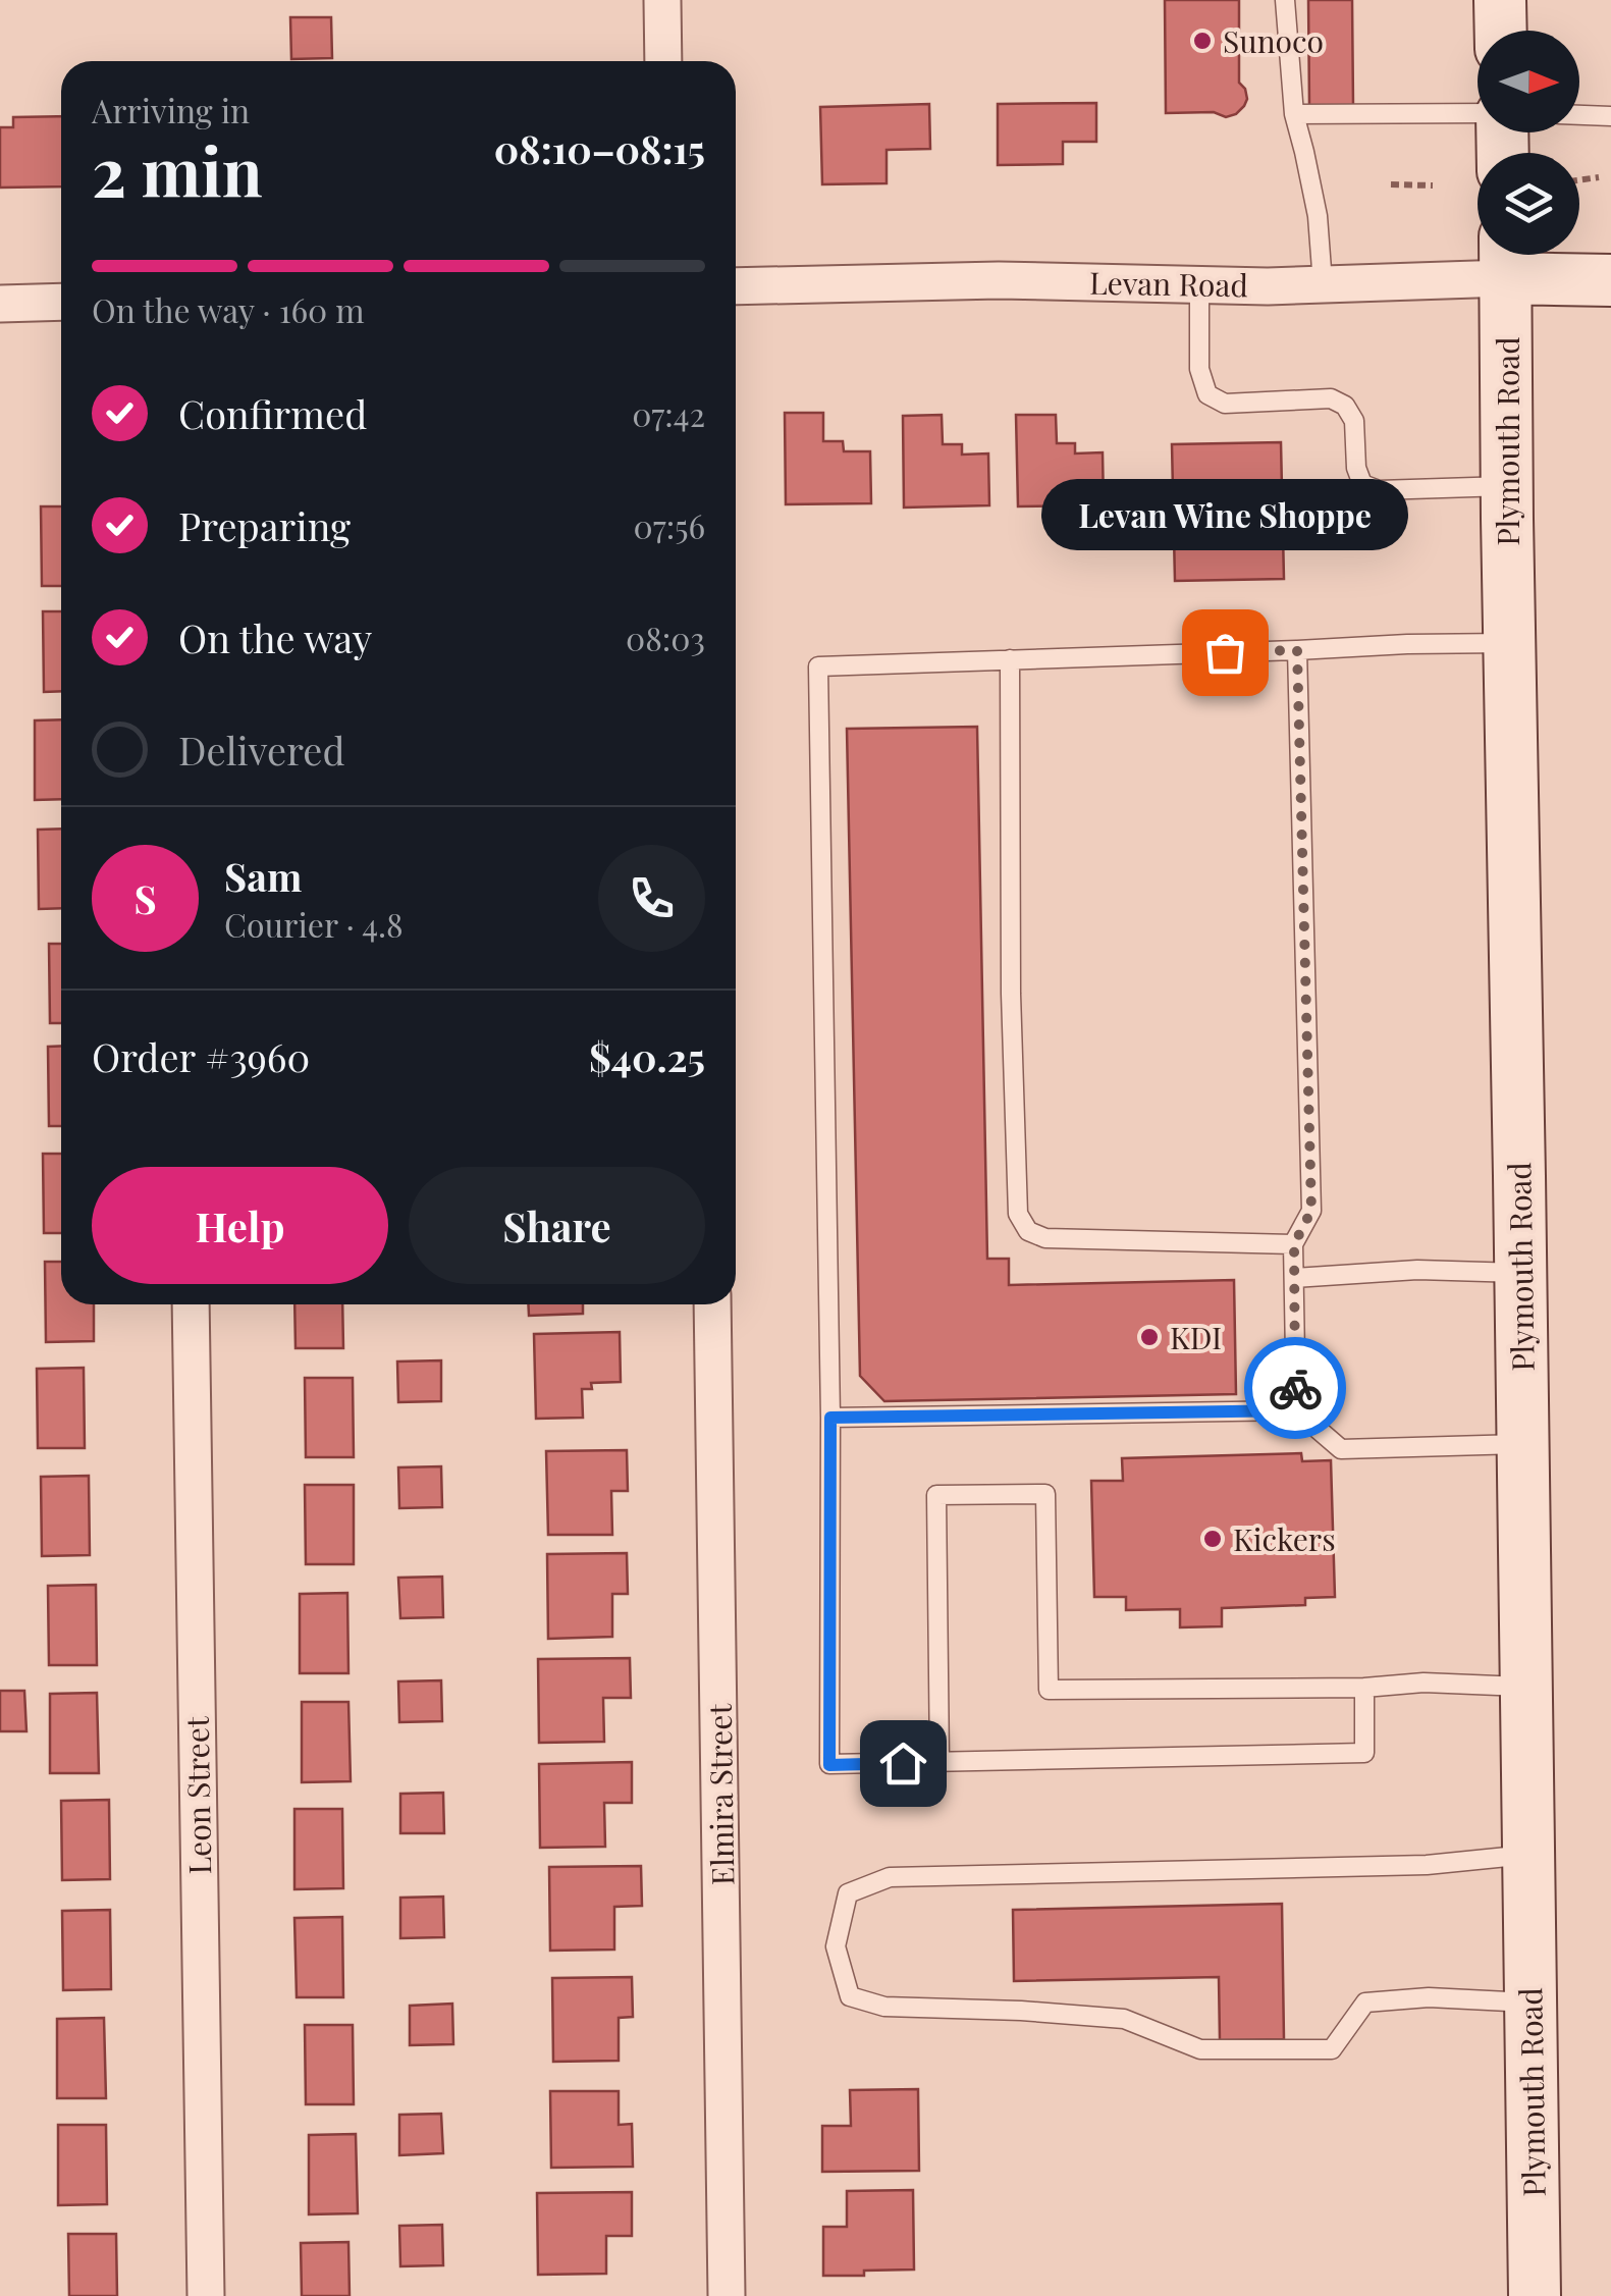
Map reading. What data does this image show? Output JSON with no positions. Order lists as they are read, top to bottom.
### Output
{
  "streets": {
    "main road": ["Levan Road", "Plymouth Road"],
    "street": ["Elmira Street", "Leon Street"]
  },
  "crossings": [
    ["Levan Road", "Plymouth Road"]
  ],
  "places": [
    "Sunoco",
    "Levan Wine Shoppe",
    "KDI",
    "Kickers"
  ],
  "north": "right",
  "page": {
    "heading": ["2 min", "Arriving in", "08:10–08:15"],
    "panel": [
      "Sam",
      "Courier · 4.8",
      "Order #3960",
      "$40.25"
    ],
    "bar": "On the way · 160 m",
    "list": [
      ["Confirmed", "07:42"],
      ["Preparing", "07:56"],
      ["On the way", "08:03"],
      "Delivered"
    ],
    "bubble": "Levan Wine Shoppe",
    "round": "S",
    "buttons": ["Help", "Share"]
  }
}
